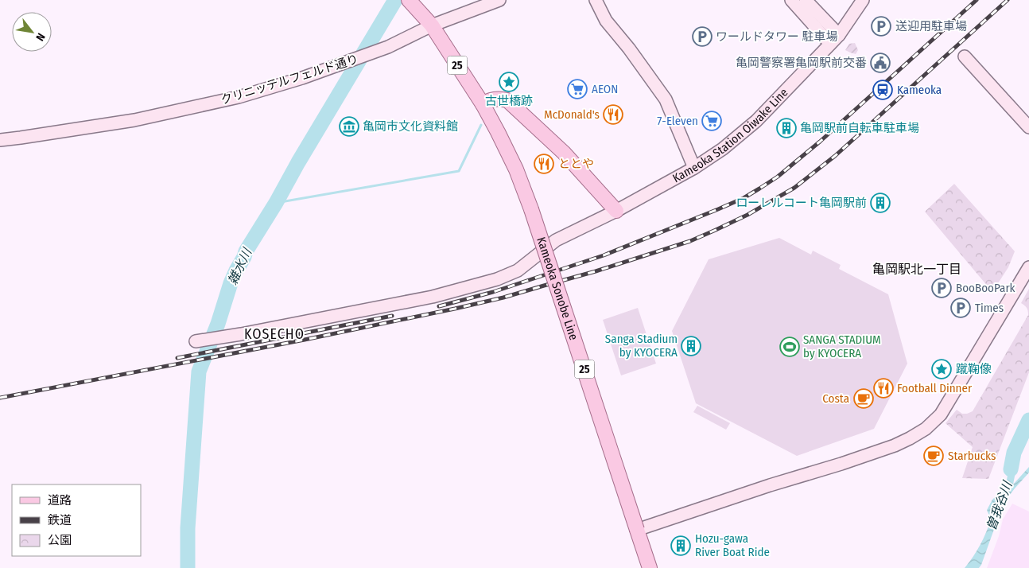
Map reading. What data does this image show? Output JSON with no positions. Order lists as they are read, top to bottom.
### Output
{
  "streets": {
    "main road": ["25", "Kameoka Sonobe Line"],
    "street": ["クリニッテルフェルド通り", "Kameoka Station Oiwake Line"]
  },
  "crossings": [
    ["クリニッテルフェルド通り", "Kameoka Sonobe Line"]
  ],
  "districts": ["亀岡駅北一丁目", "KOSECHO"],
  "water": ["雑水川", "曽我谷川"],
  "places": {
    "parking": [
      "送迎用駐車場",
      "ワールドタワー 駐車場",
      "BooBooPark",
      "Times"
    ],
    "public building": ["亀岡警察署亀岡駅前交番"],
    "place": ["古世橋跡", "蹴鞠像"],
    "supermarket": ["AEON", "7-Eleven"],
    "station": ["Kameoka"],
    "restaurant": ["McDonald's", "ととや", "Football Dinner"],
    "museum": ["亀岡市文化資料館"],
    "building": [
      "亀岡駅前自転車駐車場",
      "ローレルコート亀岡駅前",
      "Sanga Stadium by KYOCERA",
      "Hozu-gawa River Boat Ride"
    ],
    "sports": ["SANGA STADIUM by KYOCERA"],
    "cafe": ["Costa", "Starbucks"]
  },
  "legend": ["道路", "鉄道", "公園"],
  "north": "bottom right"
}
